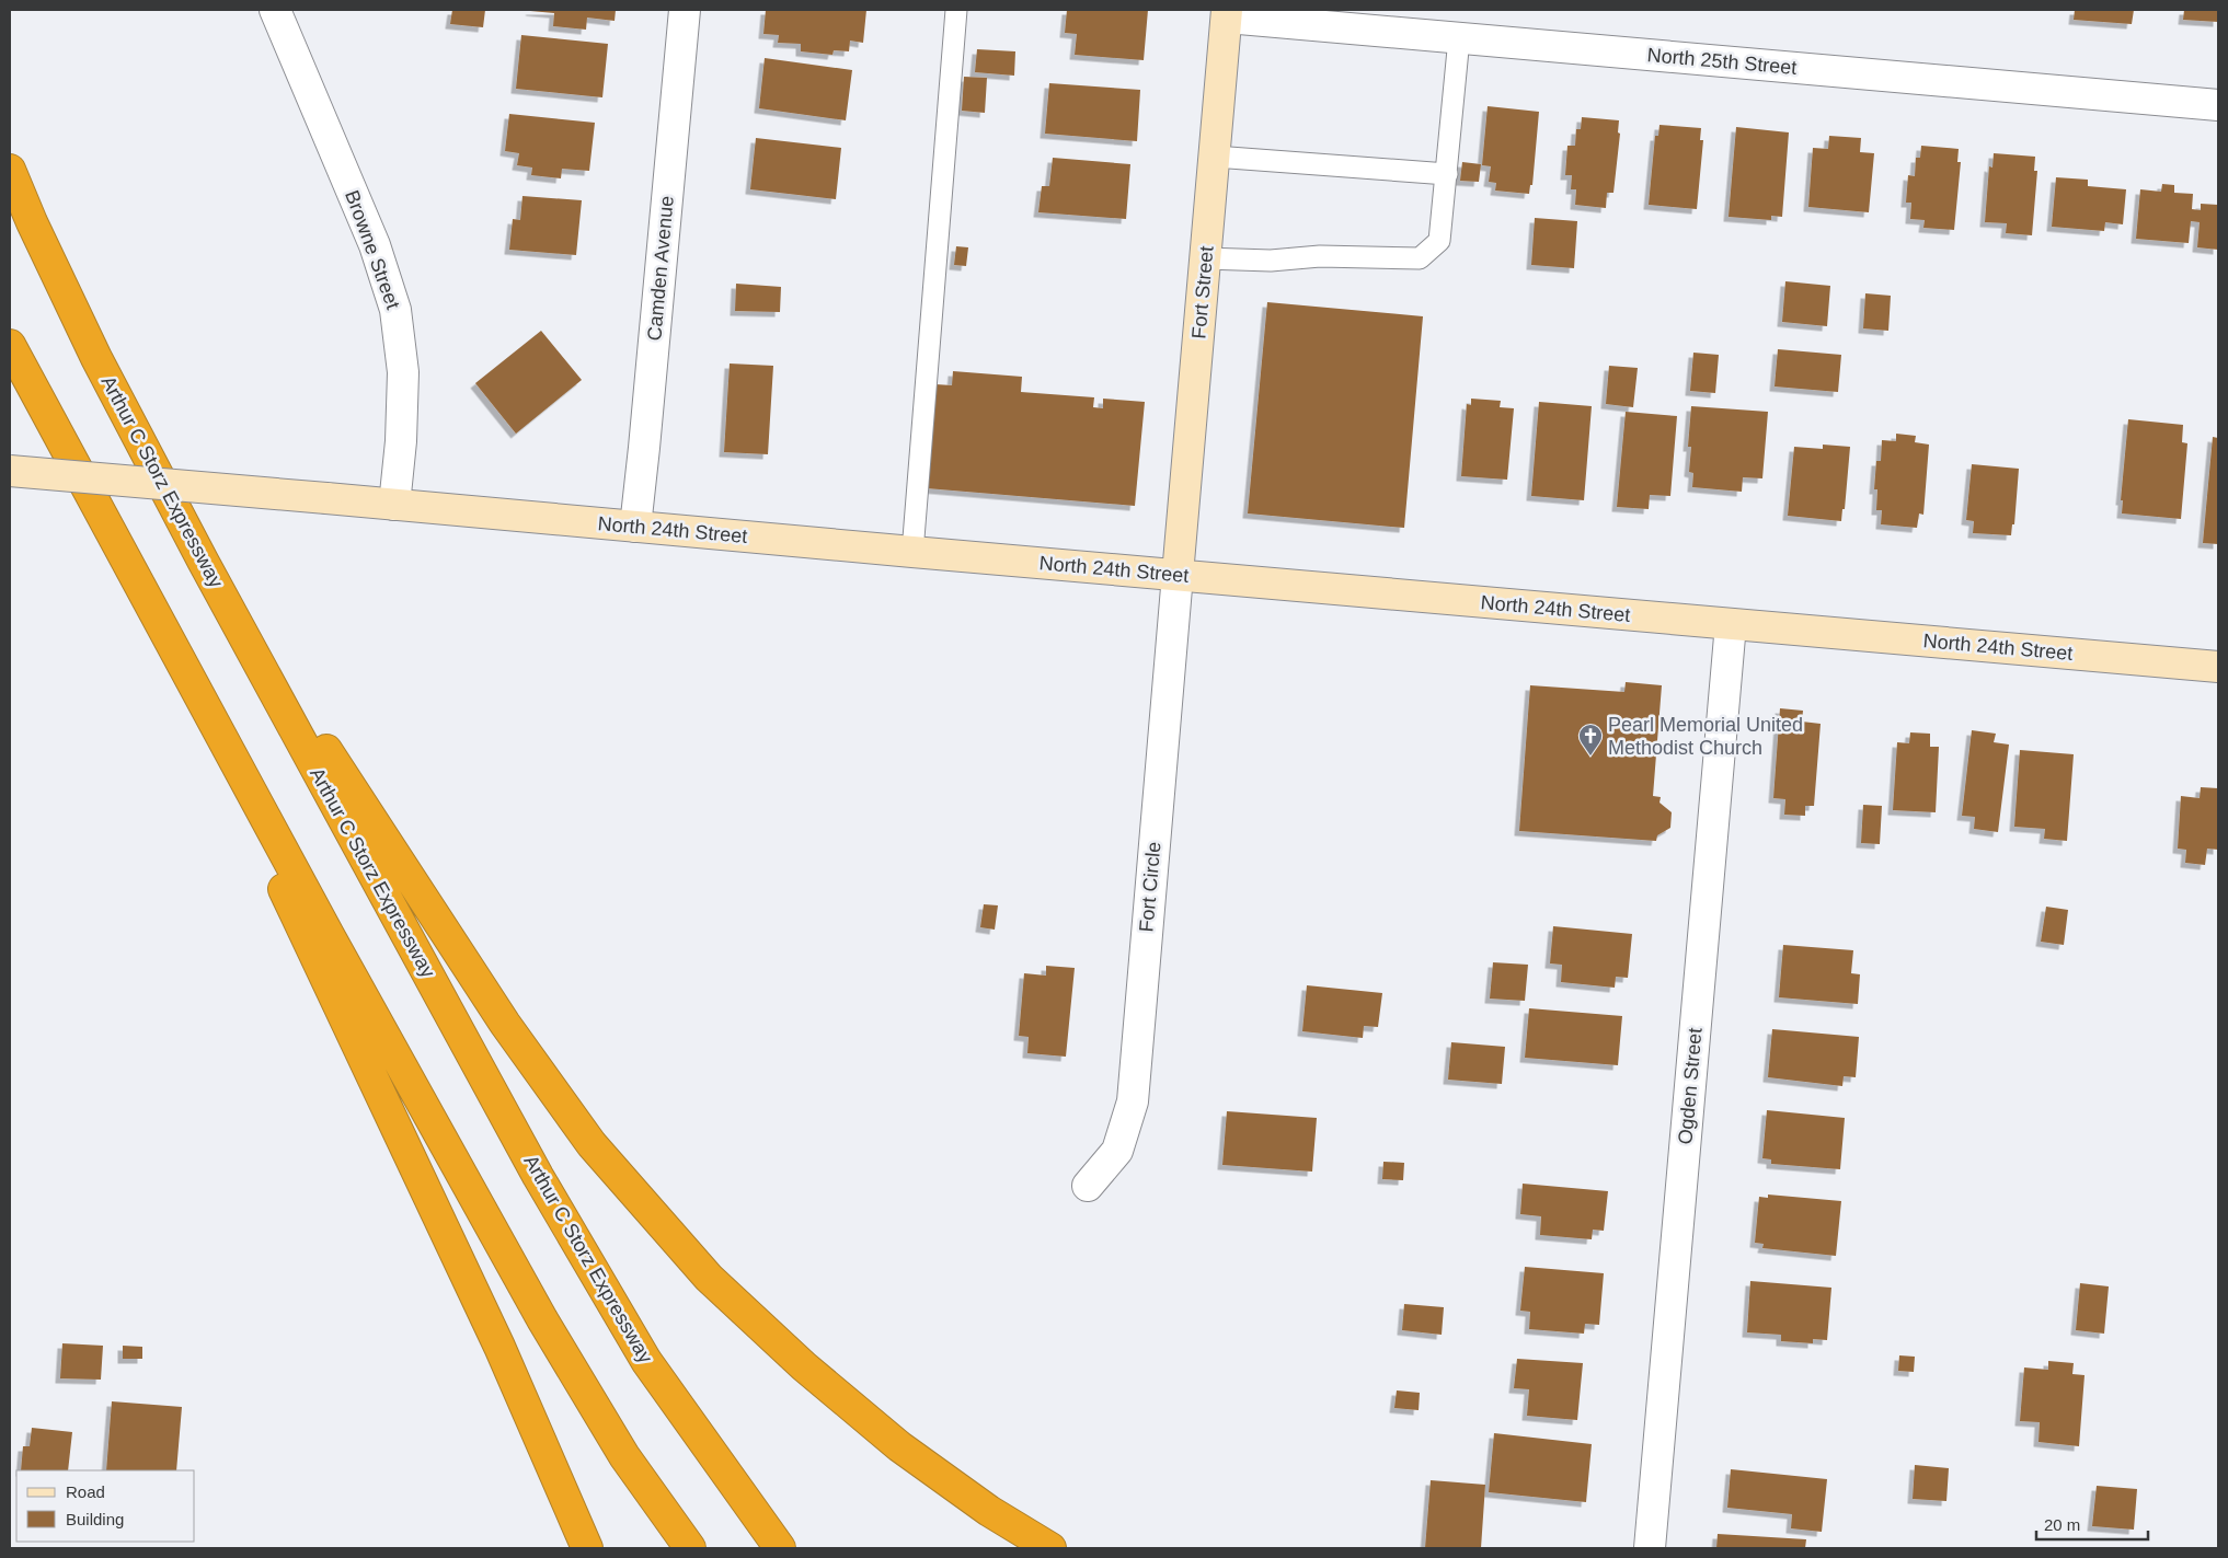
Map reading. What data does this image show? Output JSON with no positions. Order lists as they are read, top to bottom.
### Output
{
  "streets": {
    "highway": ["Arthur C Storz Expressway"],
    "street": [
      "North 25th Street",
      "Browne Street",
      "Camden Avenue",
      "Fort Street",
      "North 24th Street",
      "Fort Circle",
      "Ogden Street"
    ]
  },
  "crossings": [
    ["North 25th Street", "Fort Street"],
    ["Browne Street", "North 24th Street"],
    ["Camden Avenue", "North 24th Street"],
    ["Fort Street", "North 24th Street"],
    ["Fort Street", "Fort Circle"],
    ["North 24th Street", "Fort Circle"],
    ["North 24th Street", "Ogden Street"]
  ],
  "places": {
    "church": ["Pearl Memorial United Methodist Church"]
  },
  "legend": ["Road", "Building"],
  "scale_bar": "20 m"
}
